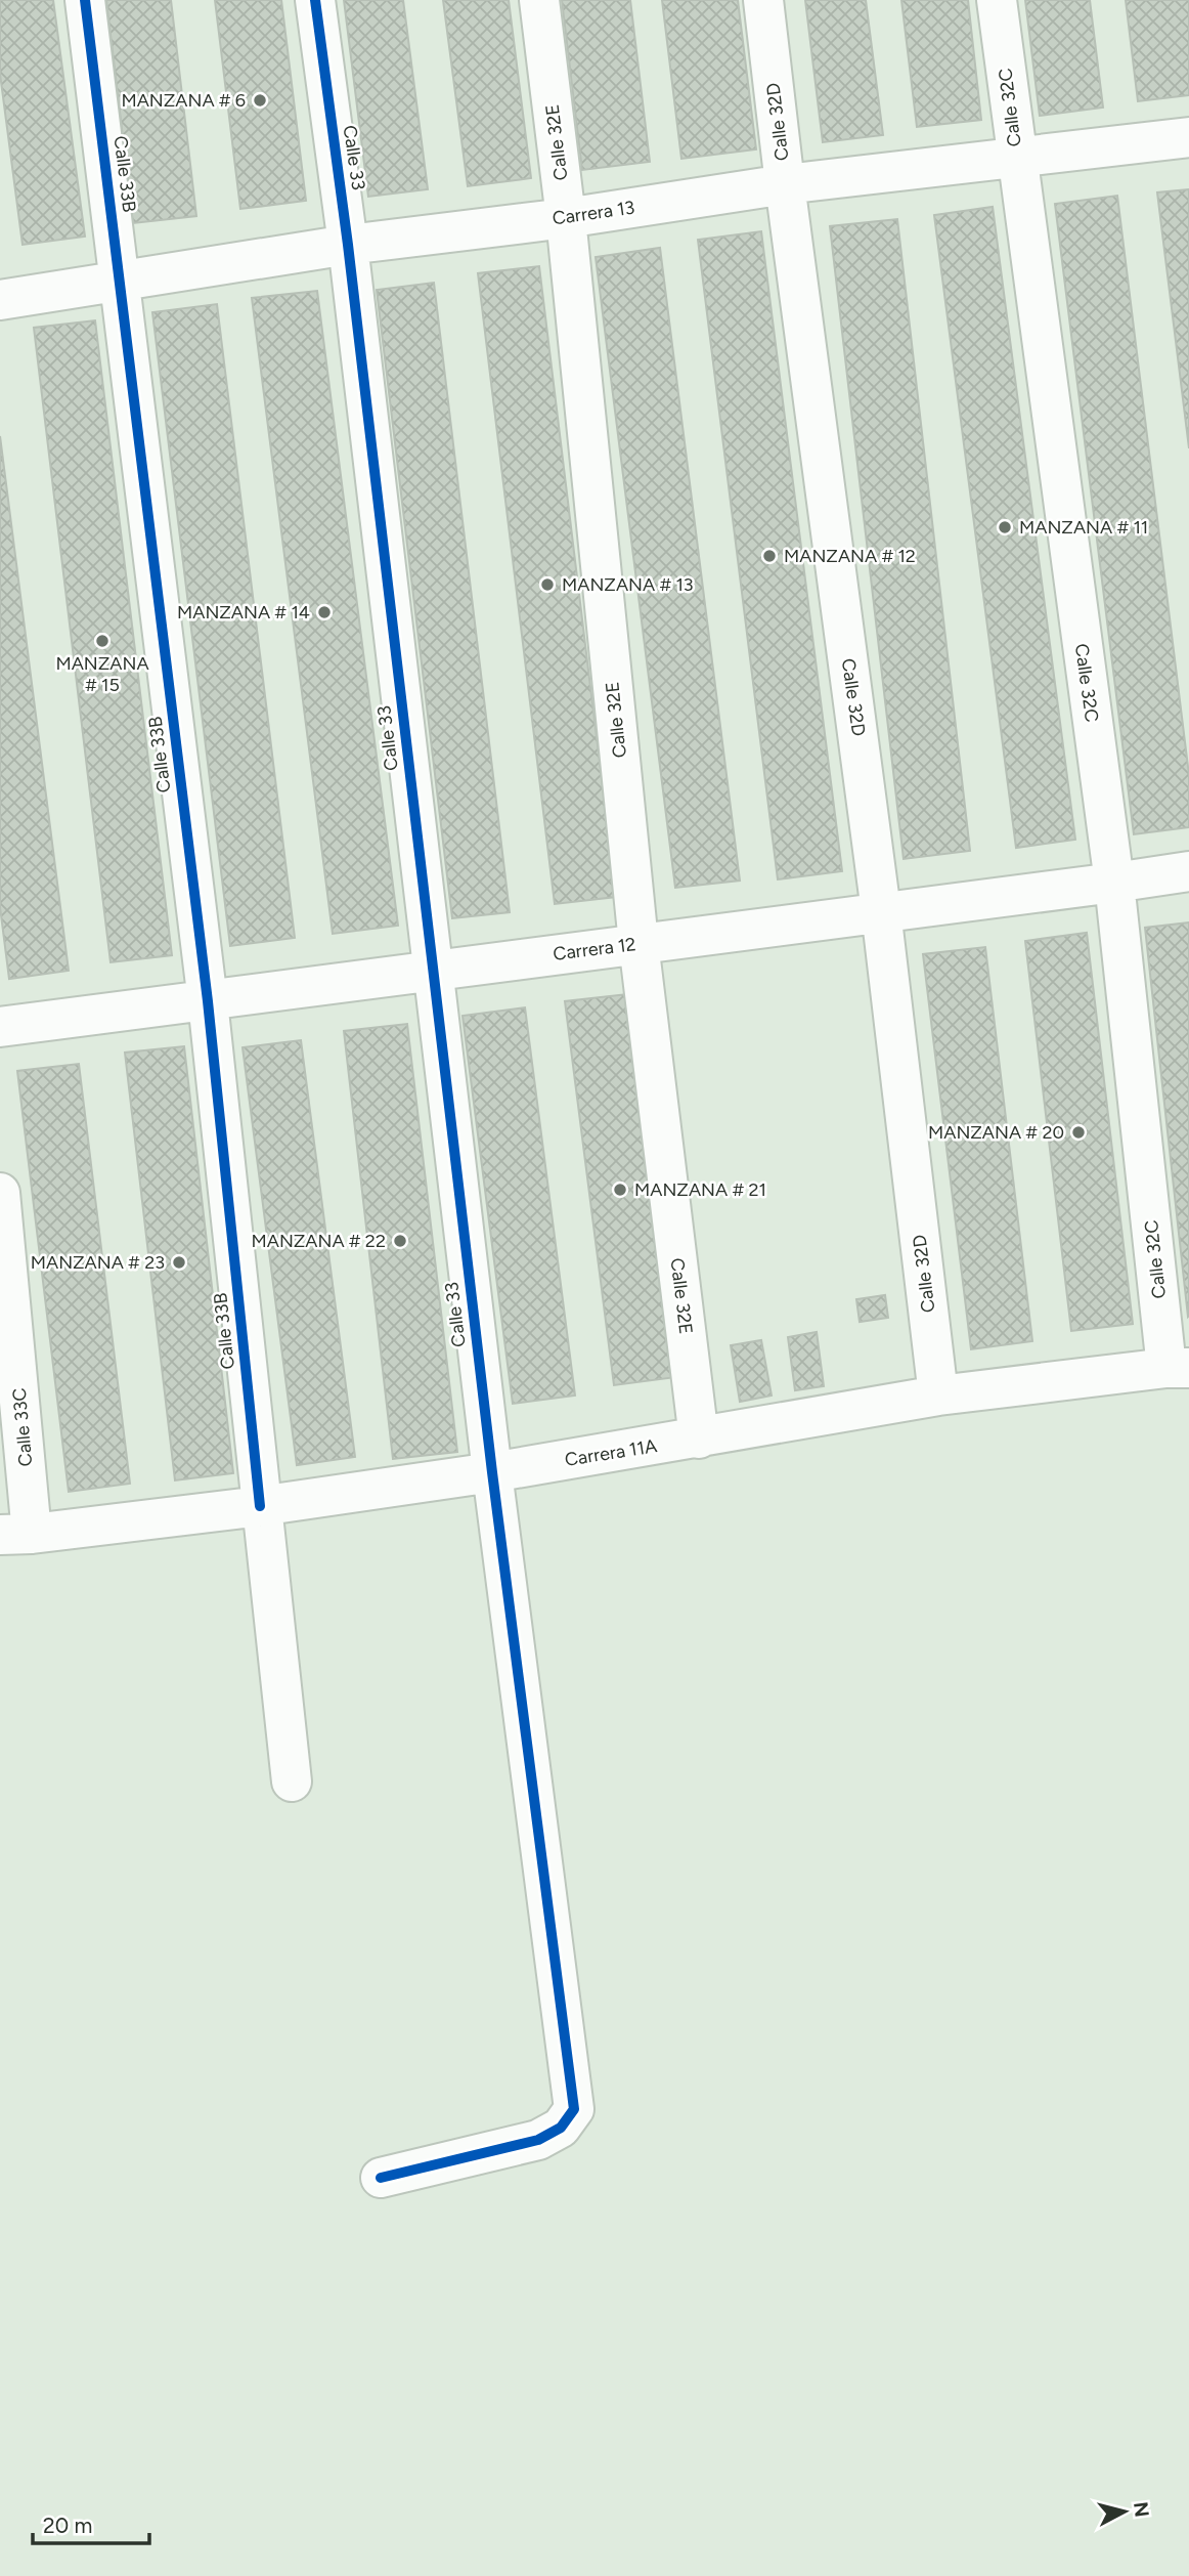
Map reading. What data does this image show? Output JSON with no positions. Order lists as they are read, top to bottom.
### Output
{
  "streets": {
    "street": [
      "Calle 32C",
      "Calle 32D",
      "Calle 32E",
      "Calle 33",
      "Calle 33B",
      "Carrera 13",
      "Carrera 12",
      "Calle 33C",
      "Carrera 11A"
    ]
  },
  "crossings": [
    ["Calle 32C", "Carrera 13"],
    ["Calle 32C", "Carrera 12"],
    ["Calle 32C", "Carrera 11A"],
    ["Calle 32D", "Carrera 13"],
    ["Calle 32D", "Carrera 12"],
    ["Calle 32D", "Carrera 11A"],
    ["Calle 32E", "Carrera 13"],
    ["Calle 32E", "Carrera 12"],
    ["Calle 32E", "Carrera 11A"],
    ["Calle 33", "Carrera 13"],
    ["Calle 33", "Carrera 12"],
    ["Calle 33", "Carrera 11A"],
    ["Calle 33B", "Carrera 13"],
    ["Calle 33B", "Carrera 12"],
    ["Calle 33B", "Carrera 11A"],
    ["Calle 33C", "Carrera 11A"]
  ],
  "places": [
    "MANZANA # 6",
    "MANZANA # 11",
    "MANZANA # 12",
    "MANZANA # 13",
    "MANZANA # 14",
    "MANZANA # 15",
    "MANZANA # 20",
    "MANZANA # 21",
    "MANZANA # 22",
    "MANZANA # 23"
  ],
  "scale_bar": "20 m",
  "north": "right"
}
